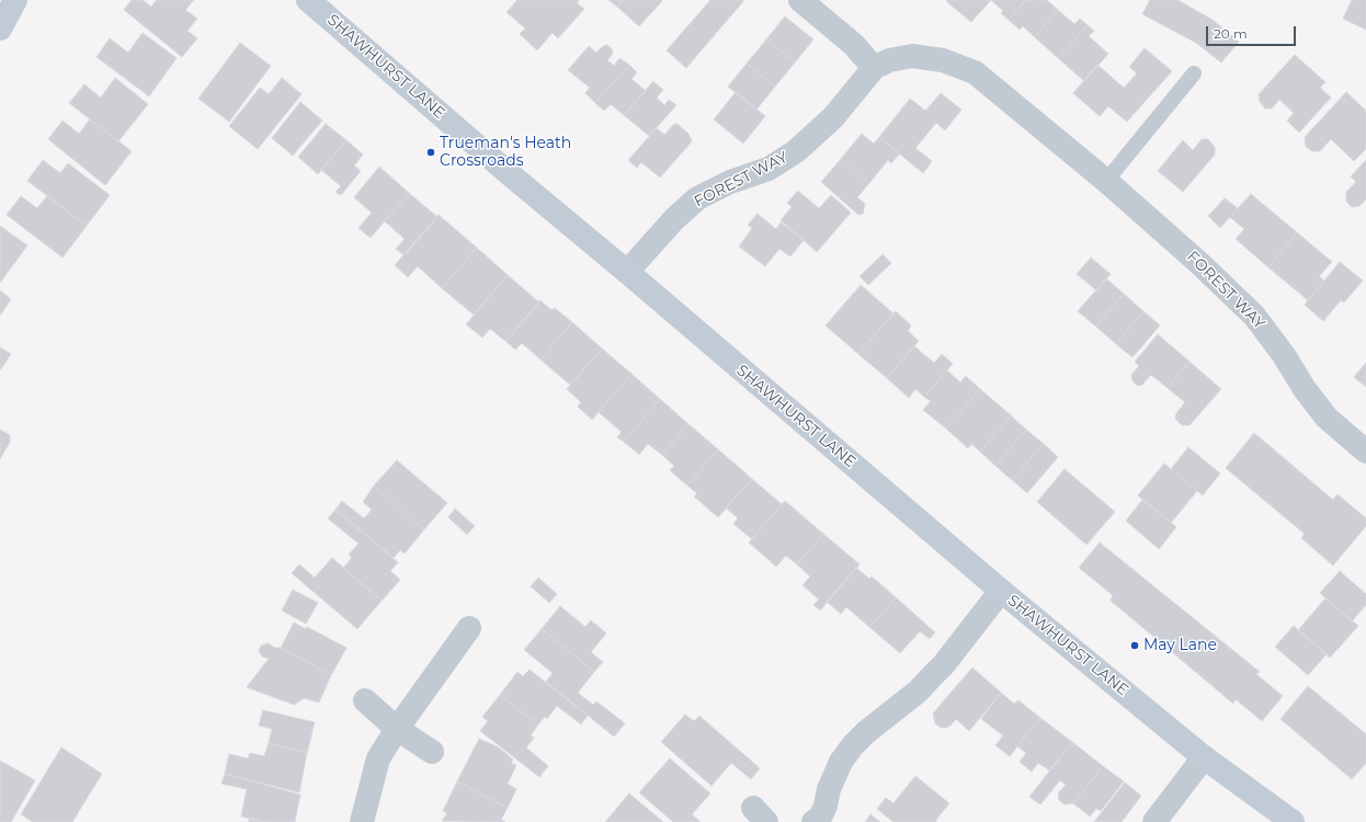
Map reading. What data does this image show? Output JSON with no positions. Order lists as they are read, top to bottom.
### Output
{
  "streets": {
    "street": ["SHAWHURST LANE", "FOREST WAY"]
  },
  "crossings": [
    ["SHAWHURST LANE", "FOREST WAY"]
  ],
  "places": ["Trueman's Heath Crossroads", "May Lane"],
  "scale_bar": "20 m"
}
